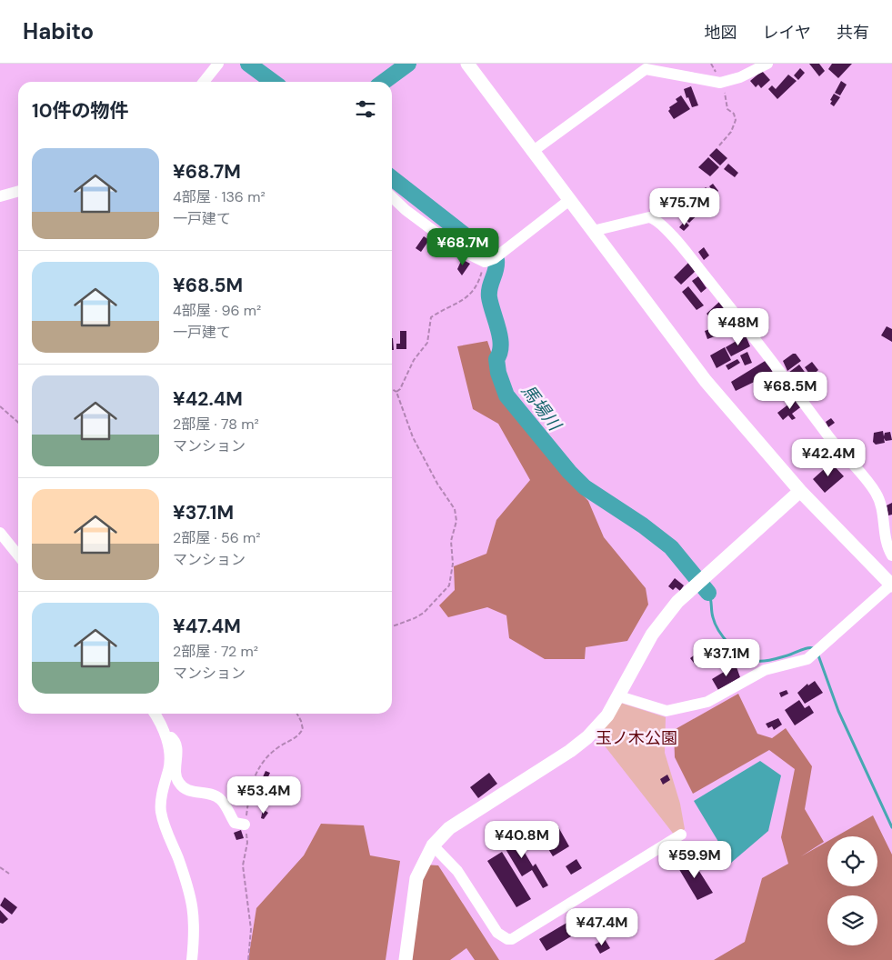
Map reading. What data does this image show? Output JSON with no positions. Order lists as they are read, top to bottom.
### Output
{
  "water": ["馬場川"],
  "parks": ["玉ノ木公園"],
  "page": {
    "header": "Habito",
    "nav": ["地図", "レイヤ", "共有"],
    "heading": "10件の物件",
    "list": [
      {
        "name": "¥68.7M",
        "note": "4部屋 · 136 m² · 一戸建て"
      },
      {
        "name": "¥68.5M",
        "note": "4部屋 · 96 m² · 一戸建て"
      },
      {
        "name": "¥42.4M",
        "note": "2部屋 · 78 m² · マンション"
      },
      {
        "name": "¥37.1M",
        "note": "2部屋 · 56 m² · マンション"
      },
      {
        "name": "¥47.4M",
        "note": "2部屋 · 72 m² · マンション"
      }
    ],
    "price": [
      "¥75.7M",
      "¥68.7M",
      "¥48M",
      "¥68.5M",
      "¥42.4M",
      "¥37.1M",
      "¥53.4M",
      "¥40.8M",
      "¥59.9M",
      "¥47.4M"
    ]
  }
}
